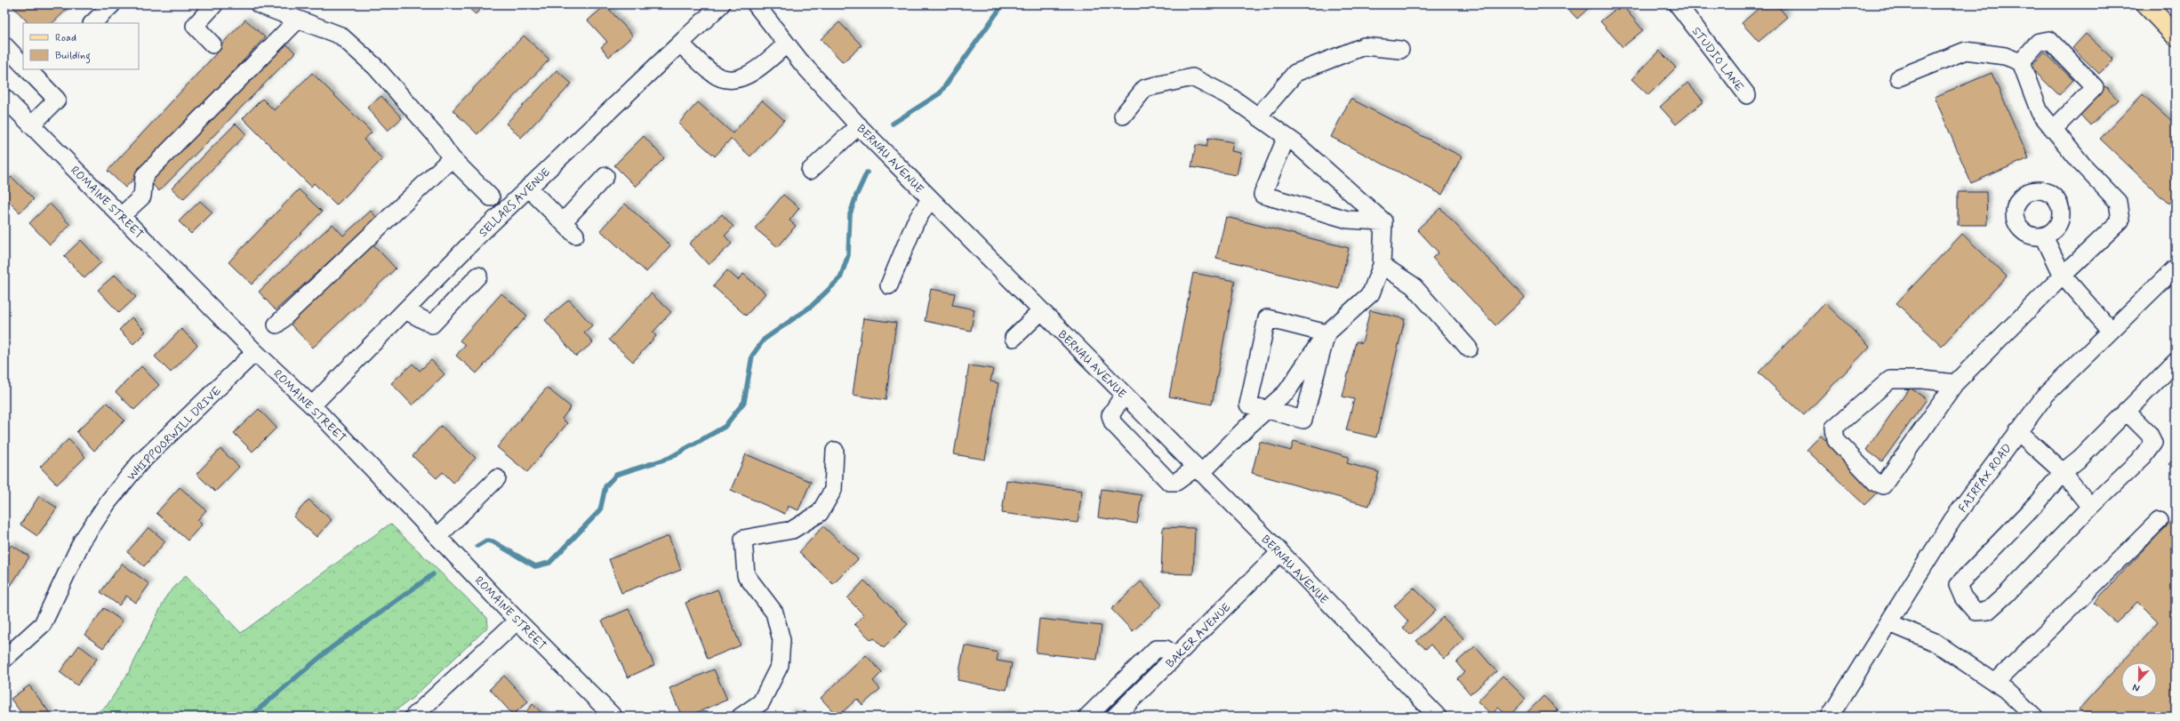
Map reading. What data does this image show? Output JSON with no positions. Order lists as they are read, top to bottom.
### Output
{
  "streets": {
    "street": [
      "STUDIO LANE",
      "BERNAU AVENUE",
      "ROMAINE STREET",
      "SELLARS AVENUE",
      "WHIPPOORWILL DRIVE",
      "FAIRFAX ROAD",
      "BAKER AVENUE"
    ]
  },
  "crossings": [
    ["BERNAU AVENUE", "BAKER AVENUE"],
    ["ROMAINE STREET", "SELLARS AVENUE"],
    ["ROMAINE STREET", "WHIPPOORWILL DRIVE"]
  ],
  "legend": ["Road", "Building"],
  "north": "bottom"
}
